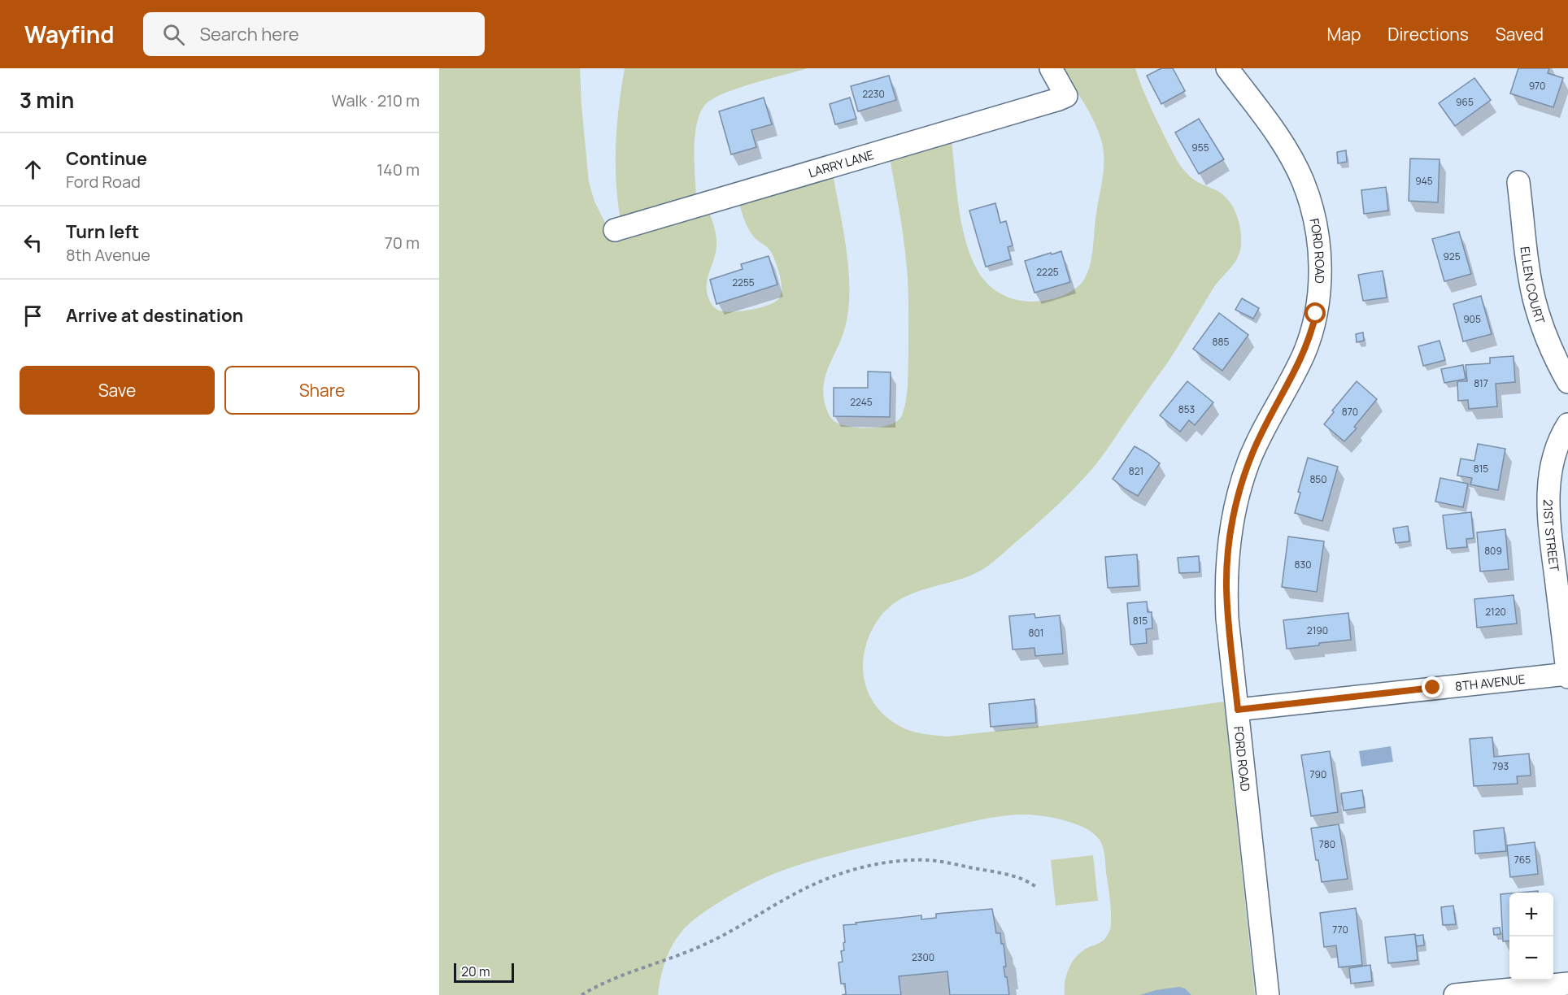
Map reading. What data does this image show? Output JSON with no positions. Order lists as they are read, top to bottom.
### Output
{
  "streets": {
    "street": [
      "LARRY LANE",
      "FORD ROAD",
      "ELLEN COURT",
      "21ST STREET",
      "8TH AVENUE"
    ]
  },
  "crossings": [
    ["FORD ROAD", "8TH AVENUE"],
    ["21ST STREET", "8TH AVENUE"]
  ],
  "house_numbers": [
    "970",
    "2230",
    "965",
    "955",
    "945",
    "925",
    "2225",
    "2255",
    "905",
    "885",
    "817",
    "2245",
    "853",
    "870",
    "815",
    "821",
    "850",
    "809",
    "830",
    "2120",
    "815",
    "2190",
    "801",
    "793",
    "790",
    "780",
    "765",
    "770",
    "2300"
  ],
  "scale_bar": "20 m",
  "page": {
    "header": "Wayfind",
    "search": "Search here",
    "nav": ["Map", "Directions", "Saved"],
    "heading": ["3 min", "Walk · 210 m"],
    "list": [
      ["Continue", "Ford Road", "140 m"],
      ["Turn left", "8th Avenue", "70 m"],
      "Arrive at destination"
    ],
    "buttons": ["Save", "Share"],
    "map_buttons": ["+", "−"],
    "scale": "20 m"
  }
}
